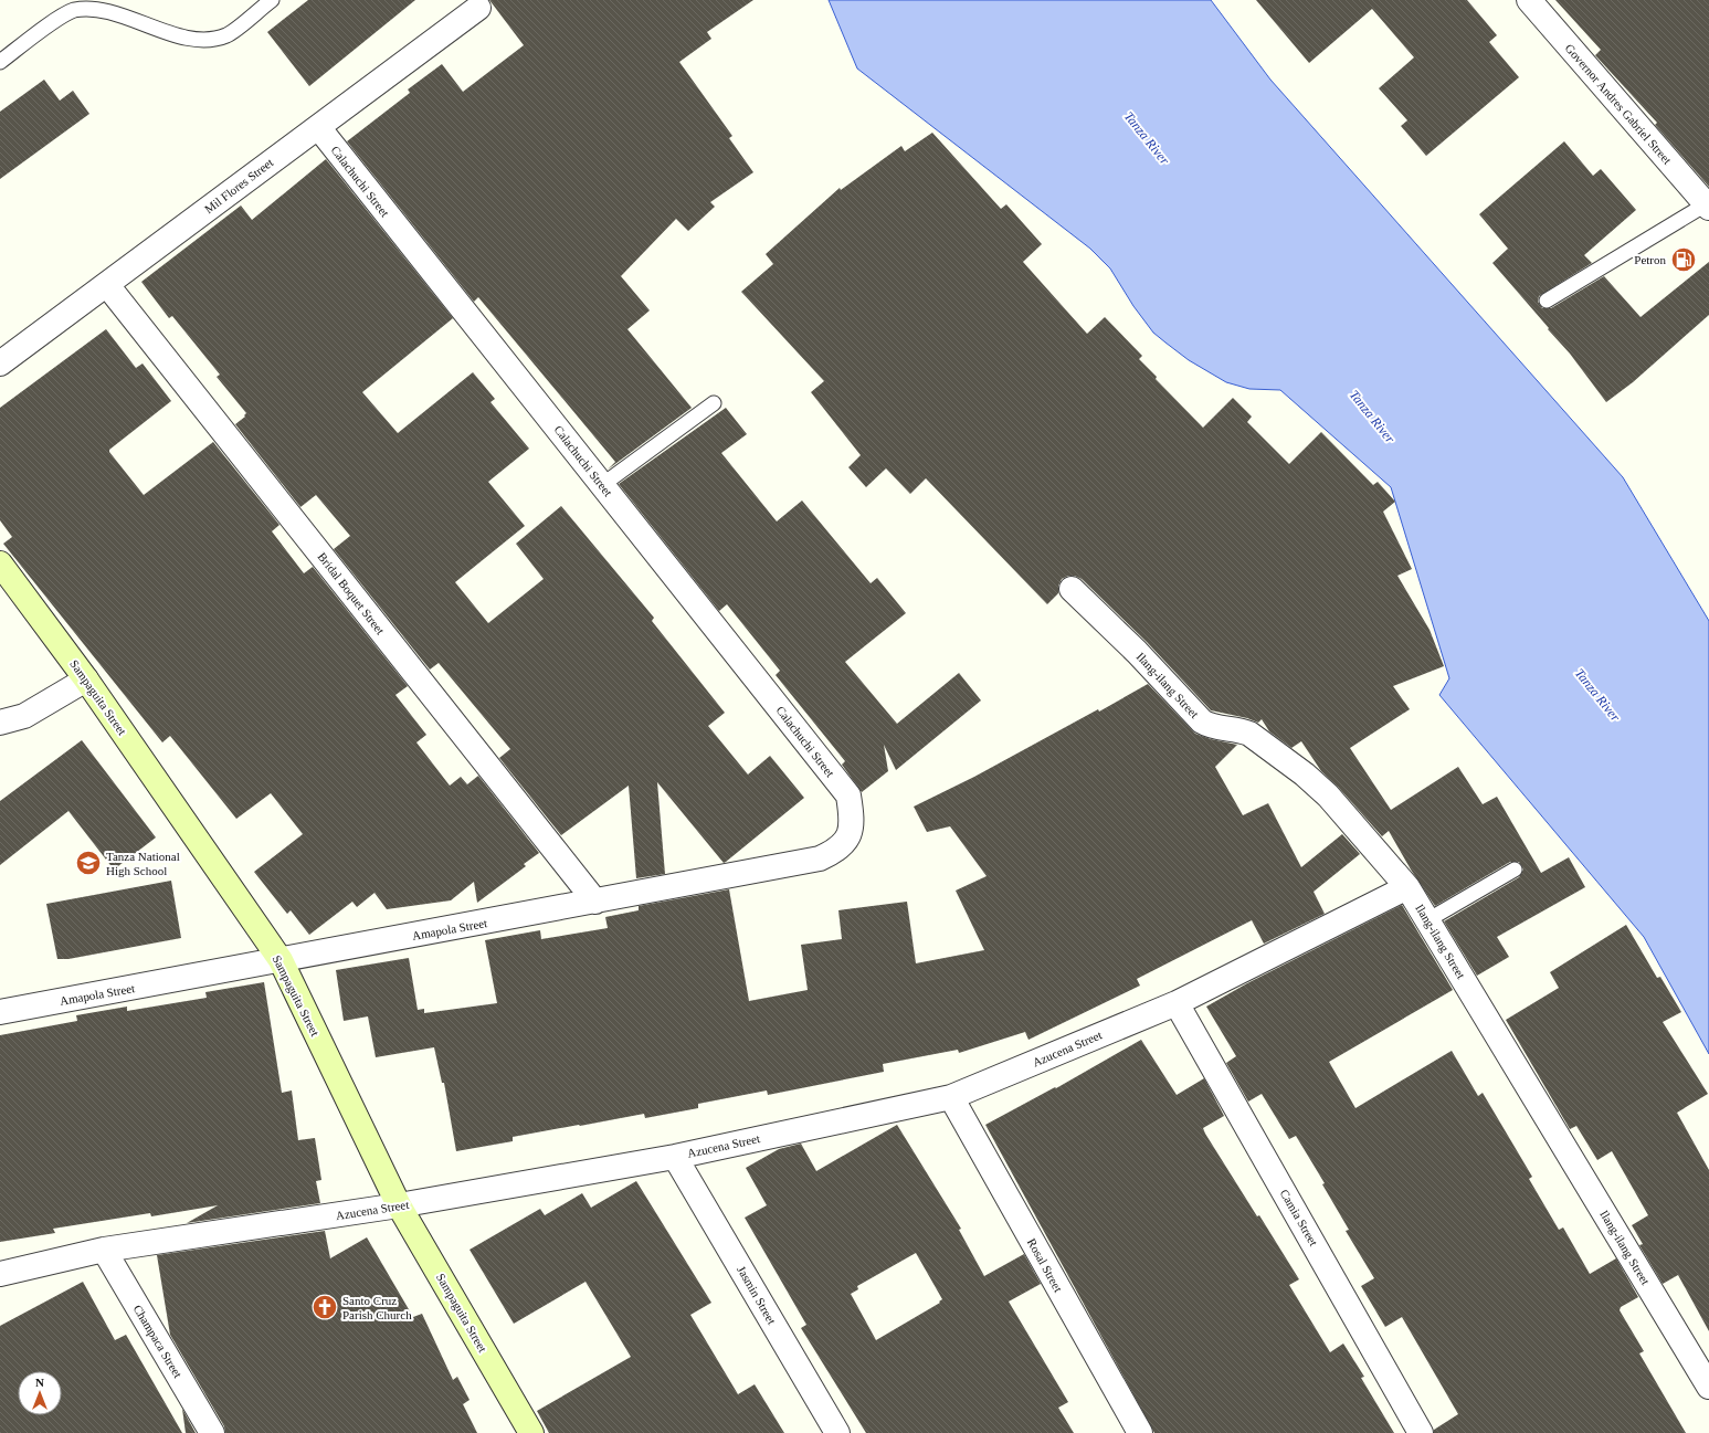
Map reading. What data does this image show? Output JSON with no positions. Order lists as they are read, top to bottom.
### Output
{
  "streets": {
    "street": [
      "Governor Andres Gabriel Street",
      "Calachuchi Street",
      "Mil Flores Street",
      "Bridal Boquet Street",
      "Ilang-ilang Street",
      "Sampaguita Street",
      "Amapola Street",
      "Azucena Street",
      "Camia Street",
      "Rosal Street",
      "Jasmin Street",
      "Champaca Street"
    ]
  },
  "crossings": [
    ["Calachuchi Street", "Mil Flores Street"],
    ["Calachuchi Street", "Amapola Street"],
    ["Mil Flores Street", "Bridal Boquet Street"],
    ["Bridal Boquet Street", "Amapola Street"],
    ["Ilang-ilang Street", "Azucena Street"],
    ["Sampaguita Street", "Amapola Street"],
    ["Sampaguita Street", "Azucena Street"],
    ["Azucena Street", "Camia Street"],
    ["Azucena Street", "Rosal Street"],
    ["Azucena Street", "Jasmin Street"],
    ["Azucena Street", "Champaca Street"]
  ],
  "water": ["Tanza River"],
  "places": {
    "fuel station": ["Petron"],
    "school or university": ["Tanza National High School"],
    "church": ["Santo Cruz Parish Church"]
  },
  "north": "top"
}
